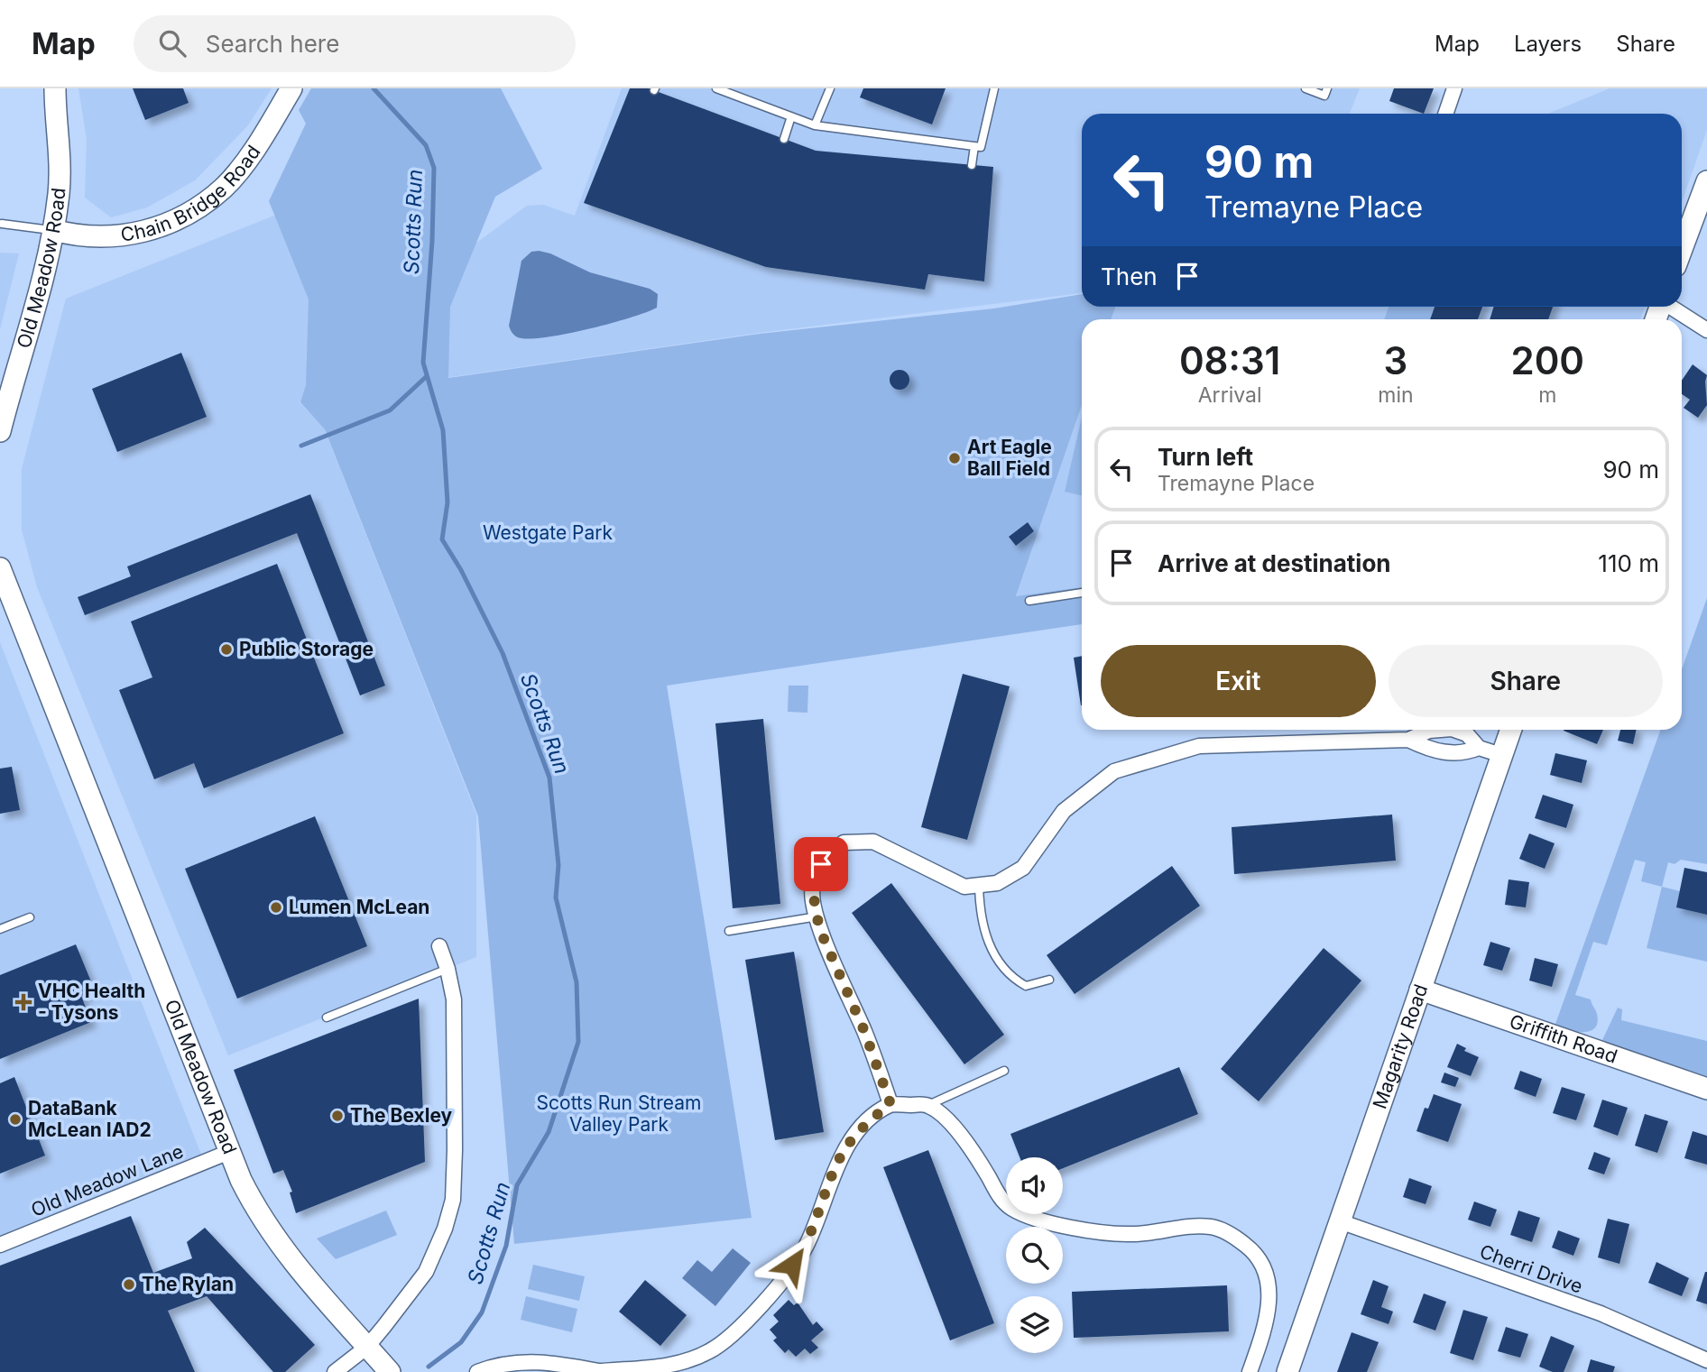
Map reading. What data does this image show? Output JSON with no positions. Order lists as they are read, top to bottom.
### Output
{
  "streets": {
    "street": [
      "Chain Bridge Road",
      "Old Meadow Road",
      "Griffith Road",
      "Magarity Road",
      "Old Meadow Lane",
      "Cherri Drive"
    ]
  },
  "crossings": [
    ["Chain Bridge Road", "Old Meadow Road"],
    ["Old Meadow Road", "Old Meadow Lane"],
    ["Griffith Road", "Magarity Road"],
    ["Magarity Road", "Cherri Drive"]
  ],
  "water": ["Scotts Run"],
  "parks": ["Westgate Park", "Scotts Run Stream Valley Park"],
  "places": {
    "other": [
      "Art Eagle Ball Field",
      "Public Storage",
      "Lumen McLean",
      "The Bexley",
      "DataBank McLean IAD2",
      "The Rylan"
    ],
    "health": ["VHC Health - Tysons"]
  },
  "page": {
    "header": "Map",
    "search": "Search here",
    "nav": ["Map", "Layers", "Share"],
    "turn": ["90 m", "Tremayne Place"],
    "then": "Then",
    "eta": [
      "08:31",
      "Arrival",
      "3",
      "min",
      "200",
      "m"
    ],
    "list": [
      {
        "name": "Turn left",
        "note": "Tremayne Place",
        "value": "90 m"
      },
      {
        "name": "Arrive at destination",
        "value": "110 m"
      }
    ],
    "buttons": ["Exit", "Share"]
  }
}
